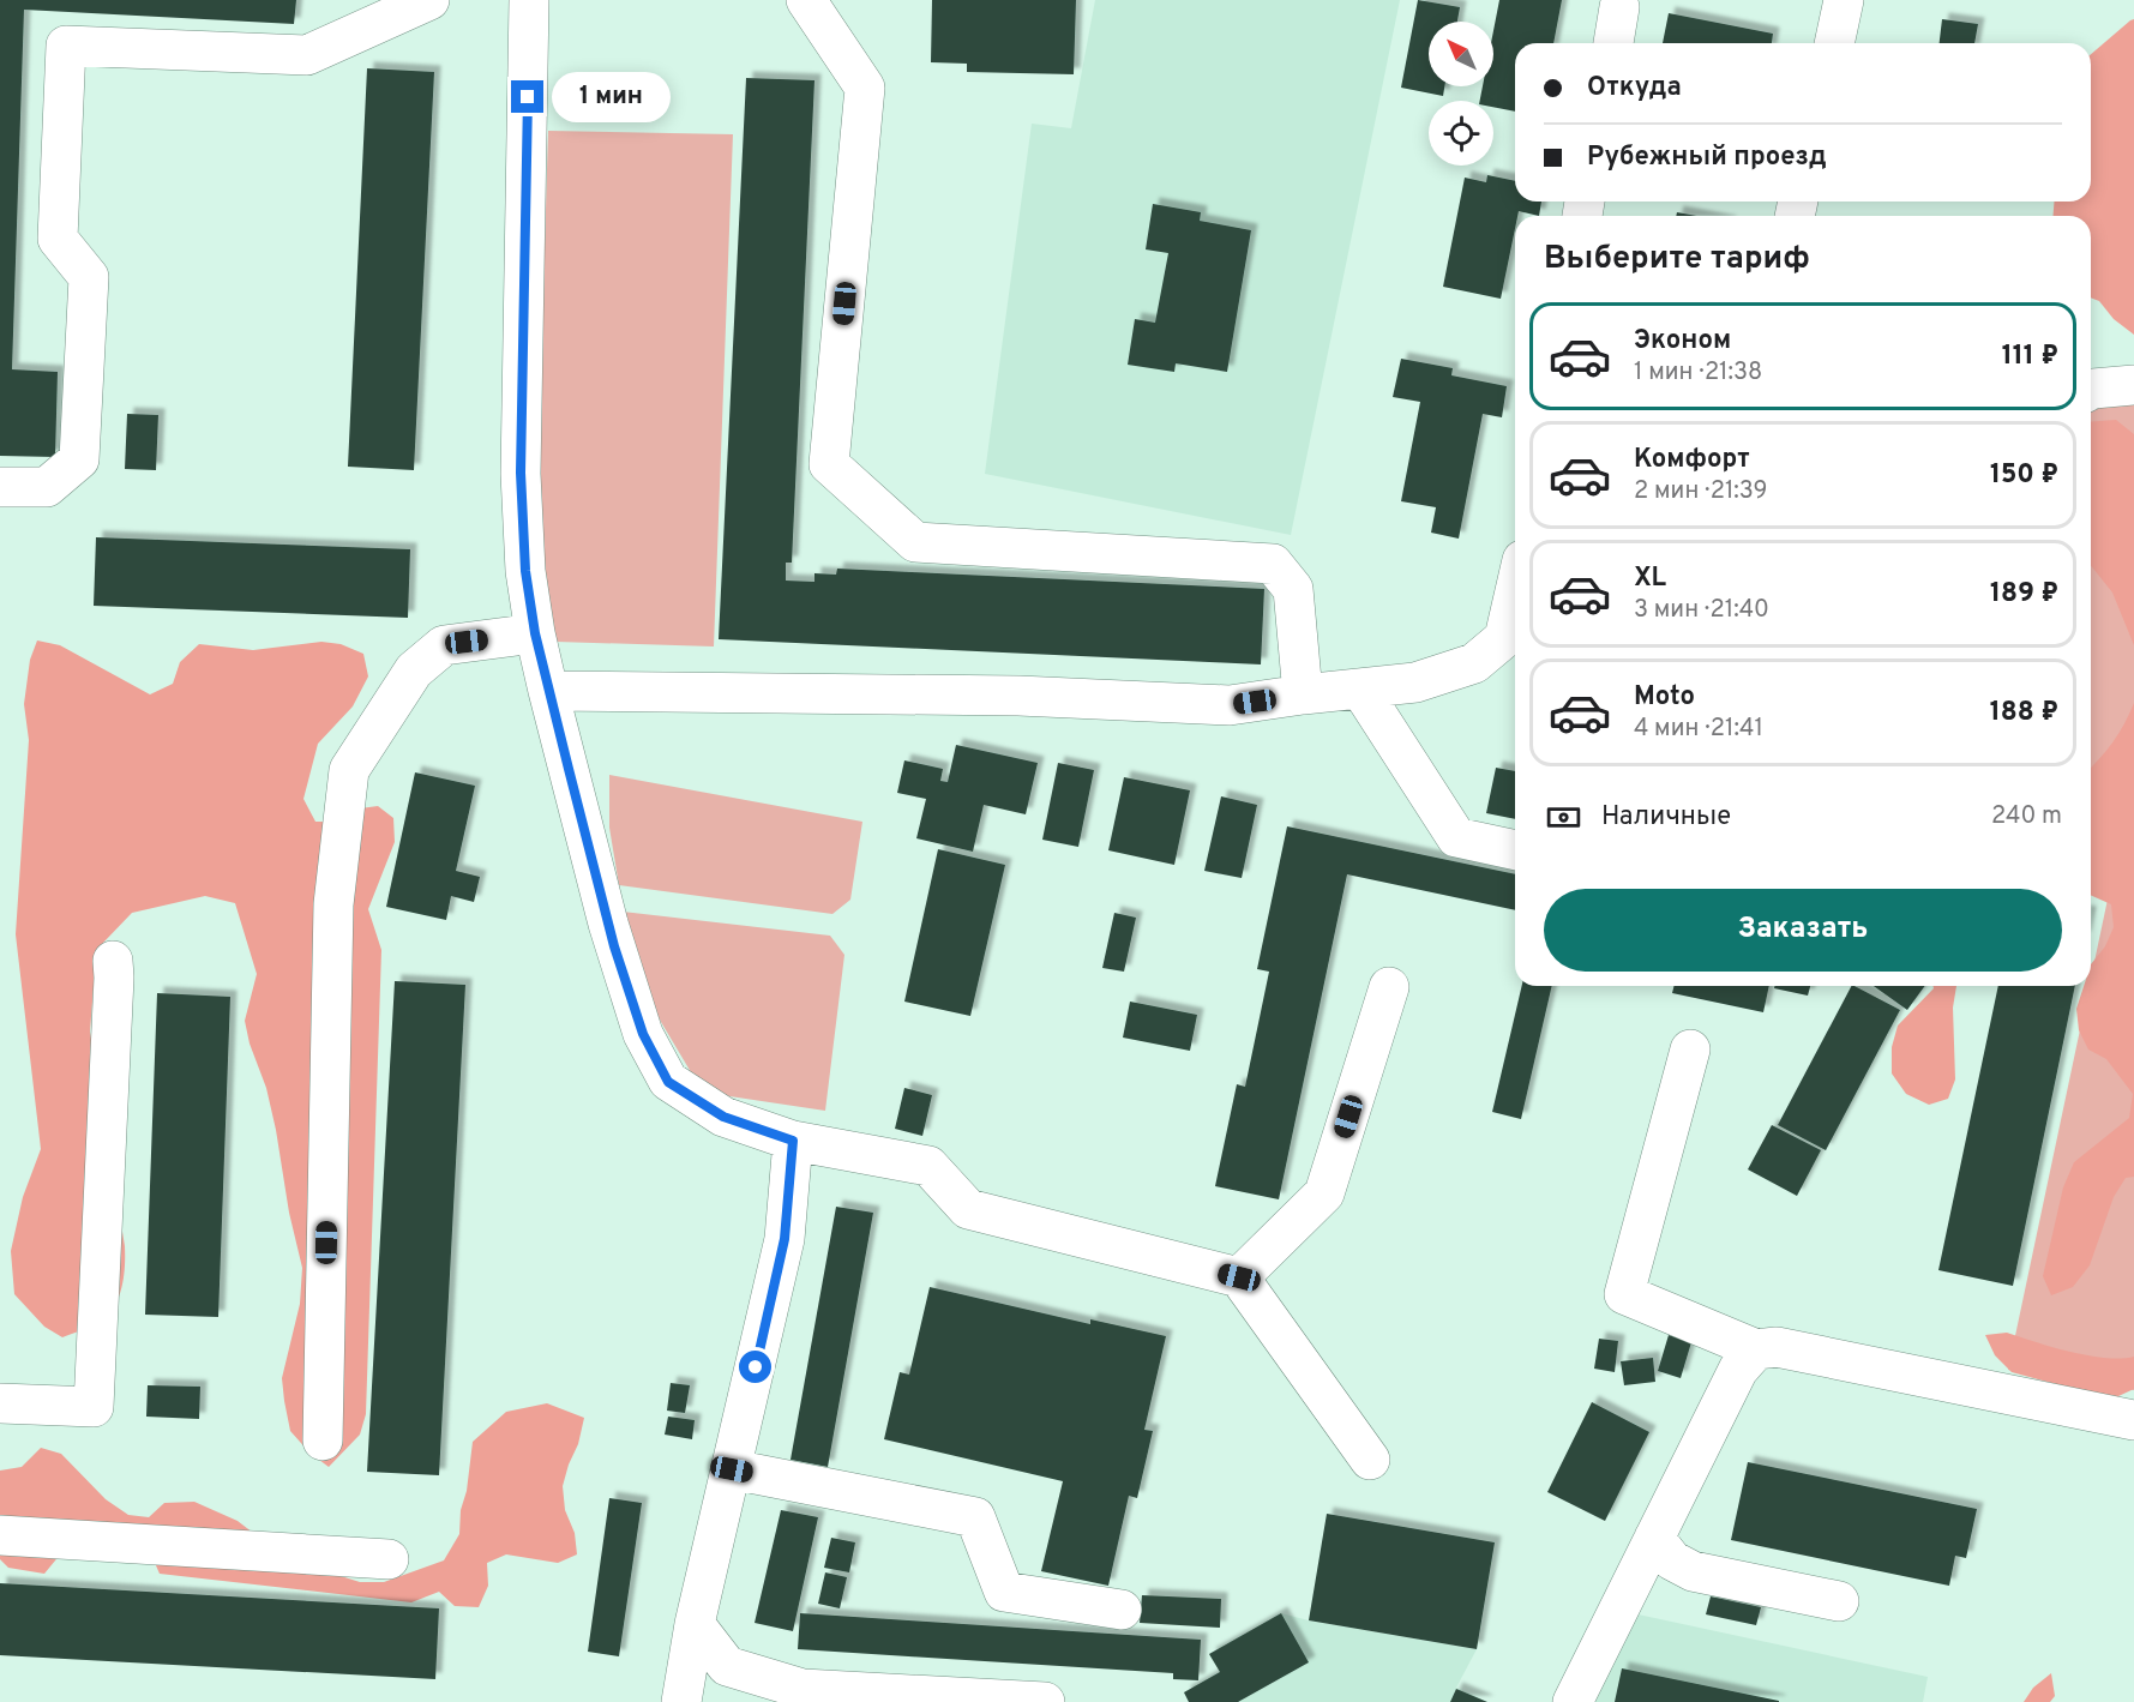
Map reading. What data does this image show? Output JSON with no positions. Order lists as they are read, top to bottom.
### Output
{
  "north": "top left",
  "page": {
    "banner": ["Откуда", "Рубежный проезд"],
    "bubble": "1 мин",
    "heading": "Выберите тариф",
    "list": [
      {
        "name": "Эконом",
        "note": "1 мин · 21:38",
        "value": "111 ₽"
      },
      {
        "name": "Комфорт",
        "note": "2 мин · 21:39",
        "value": "150 ₽"
      },
      {
        "name": "XL",
        "note": "3 мин · 21:40",
        "value": "189 ₽"
      },
      {
        "name": "Moto",
        "note": "4 мин · 21:41",
        "value": "188 ₽"
      }
    ],
    "pay": ["Наличные", "240 m"],
    "buttons": "Заказать"
  }
}
